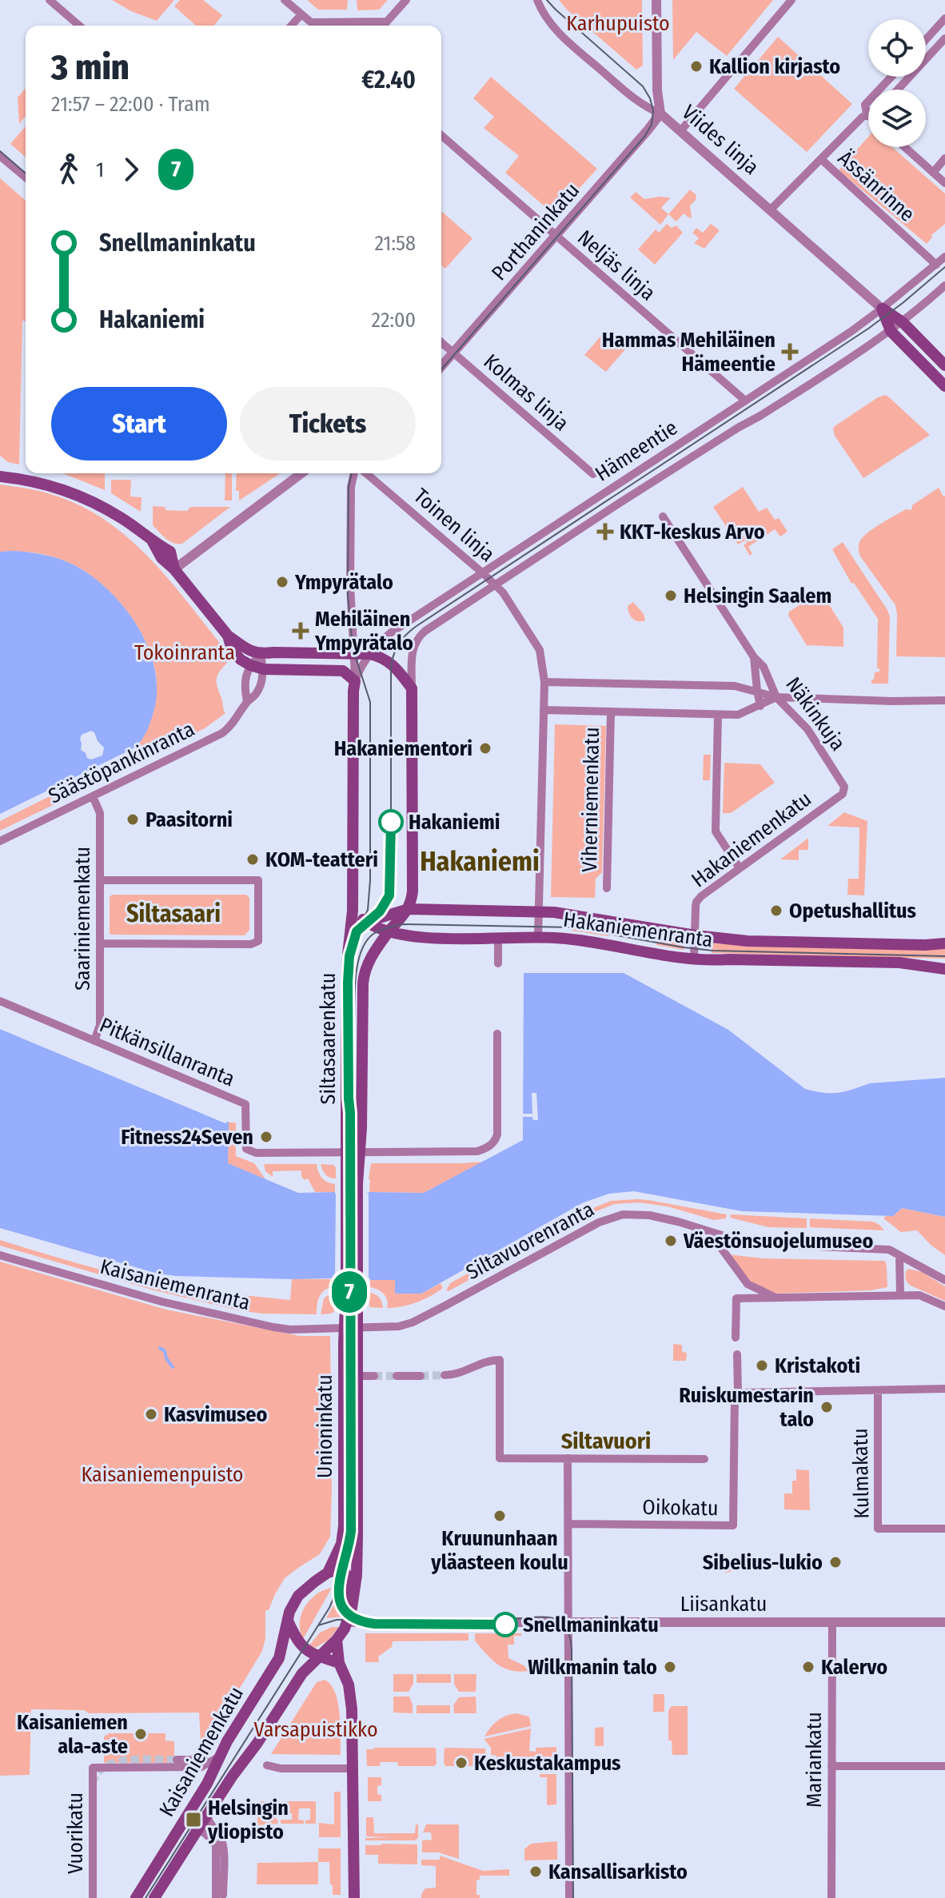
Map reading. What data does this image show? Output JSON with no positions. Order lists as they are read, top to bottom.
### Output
{
  "streets": {
    "main road": [
      "Viides linja",
      "Hakaniemenranta",
      "Siltasaarenkatu",
      "Unioninkatu",
      "Kaisaniemenkatu"
    ],
    "street": [
      "Ässänrinne",
      "Porthaninkatu",
      "Neljäs linja",
      "Kolmas linja",
      "Hämeentie",
      "Toinen linja",
      "Näkinkuja",
      "Säästöpankinranta",
      "Viherniemenkatu",
      "Hakaniemenkatu",
      "Saariniemenkatu",
      "Pitkänsillanranta",
      "Siltavuorenranta",
      "Kaisaniemenranta",
      "Kulmakatu",
      "Oikokatu",
      "Liisankatu",
      "Mariankatu",
      "Vuorikatu"
    ]
  },
  "crossings": [
    ["Viides linja", "Porthaninkatu"],
    ["Viides linja", "Hämeentie"],
    ["Ässänrinne", "Hämeentie"],
    ["Porthaninkatu", "Neljäs linja"],
    ["Porthaninkatu", "Kolmas linja"],
    ["Neljäs linja", "Hämeentie"],
    ["Hämeentie", "Toinen linja"],
    ["Hämeentie", "Siltasaarenkatu"],
    ["Toinen linja", "Hakaniemenranta"],
    ["Näkinkuja", "Hakaniemenkatu"],
    ["Säästöpankinranta", "Saariniemenkatu"],
    ["Hakaniemenkatu", "Hakaniemenranta"],
    ["Saariniemenkatu", "Pitkänsillanranta"],
    ["Hakaniemenranta", "Siltasaarenkatu"],
    ["Siltasaarenkatu", "Pitkänsillanranta"],
    ["Siltasaarenkatu", "Unioninkatu"],
    ["Siltavuorenranta", "Kaisaniemenranta"],
    ["Siltavuorenranta", "Unioninkatu"],
    ["Kaisaniemenranta", "Unioninkatu"],
    ["Unioninkatu", "Liisankatu"],
    ["Unioninkatu", "Kaisaniemenkatu"],
    ["Liisankatu", "Kaisaniemenkatu"],
    ["Liisankatu", "Mariankatu"],
    ["Kaisaniemenkatu", "Vuorikatu"]
  ],
  "districts": ["Hakaniemi", "Siltasaari", "Siltavuori"],
  "parks": [
    "Karhupuisto",
    "Tokoinranta",
    "Kaisaniemenpuisto",
    "Varsapuistikko"
  ],
  "places": {
    "other": [
      "Kallion kirjasto",
      "Ympyrätalo",
      "Helsingin Saalem",
      "Hakaniementori",
      "Paasitorni",
      "Hakaniemi",
      "KOM-teatteri",
      "Opetushallitus",
      "Fitness24Seven",
      "Väestönsuojelumuseo",
      "Kristakoti",
      "Ruiskumestarin talo",
      "Kasvimuseo",
      "Kruununhaan yläasteen koulu",
      "Sibelius-lukio",
      "Snellmaninkatu",
      "Wilkmanin talo",
      "Kalervo",
      "Kaisaniemen ala-aste",
      "Keskustakampus",
      "Kansallisarkisto"
    ],
    "health": ["Hammas Mehiläinen Hämeentie", "KKT-keskus Arvo", "Mehiläinen Ympyrätalo"],
    "transit": ["Helsingin yliopisto"]
  },
  "lines": ["tram line 7"],
  "page": {
    "on_map": "7",
    "heading": ["3 min", "21:57 – 22:00 · Tram", "€2.40"],
    "legs": ["1", "7"],
    "list": [
      {
        "name": "Snellmaninkatu",
        "value": "21:58"
      },
      {
        "name": "Hakaniemi",
        "value": "22:00"
      }
    ],
    "buttons": ["Start", "Tickets"]
  }
}
